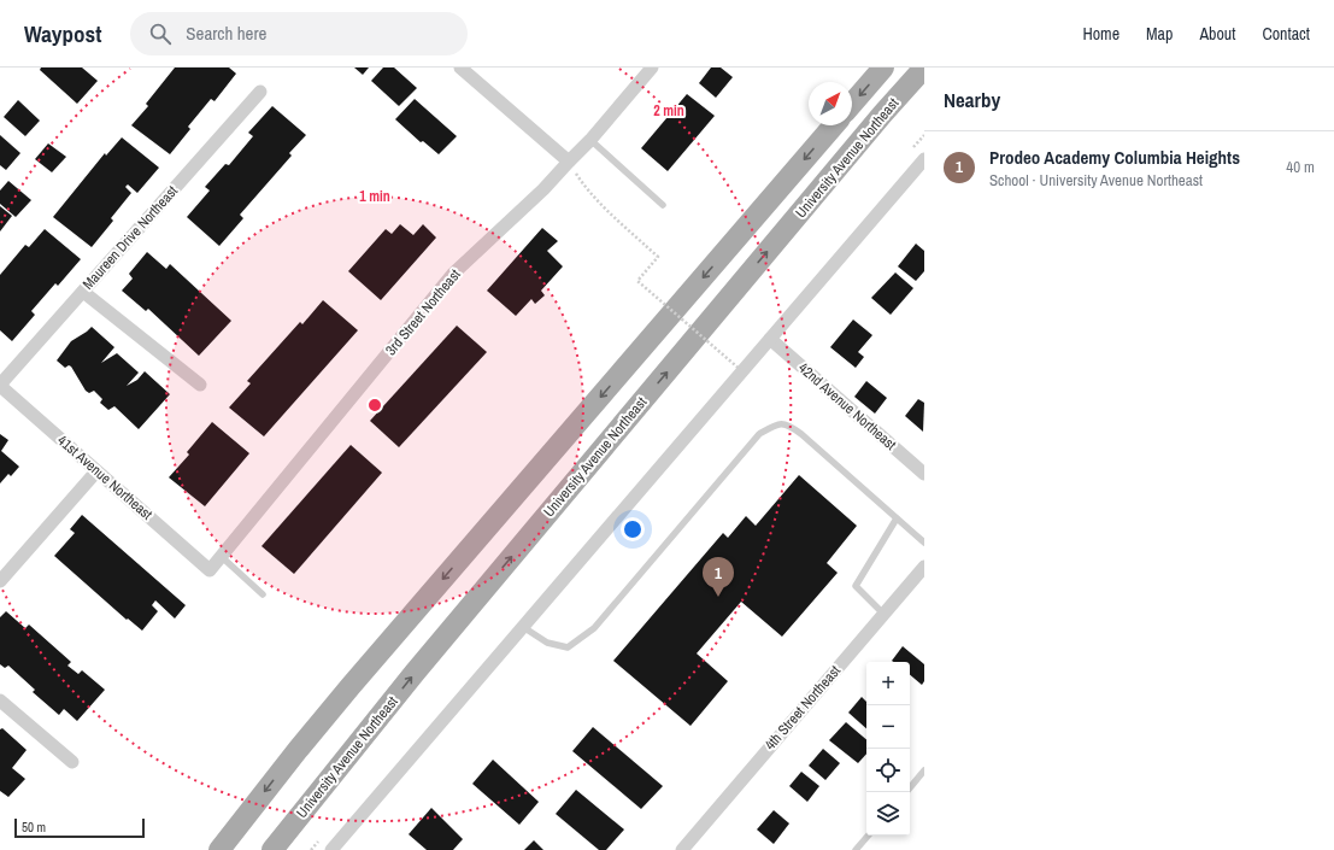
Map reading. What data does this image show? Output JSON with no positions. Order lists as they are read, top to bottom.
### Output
{
  "streets": {
    "main road": ["University Avenue Northeast"],
    "street": [
      "Maureen Drive Northeast",
      "3rd Street Northeast",
      "42nd Avenue Northeast",
      "41st Avenue Northeast",
      "4th Street Northeast"
    ]
  },
  "crossings": [
    ["Maureen Drive Northeast", "41st Avenue Northeast"],
    ["3rd Street Northeast", "41st Avenue Northeast"]
  ],
  "scale_bar": "50 m",
  "north": "top right",
  "page": {
    "header": "Waypost",
    "search": "Search here",
    "nav": [
      "Home",
      "Map",
      "About",
      "Contact"
    ],
    "heading": "Nearby",
    "list": [
      {
        "mark": "1",
        "name": "Prodeo Academy Columbia Heights",
        "note": "School · University Avenue Northeast",
        "value": "40 m"
      }
    ],
    "pins": "1",
    "map_buttons": ["+", "−"],
    "scale": "50 m"
  },
  "rings": ["2 min", "1 min"]
}
